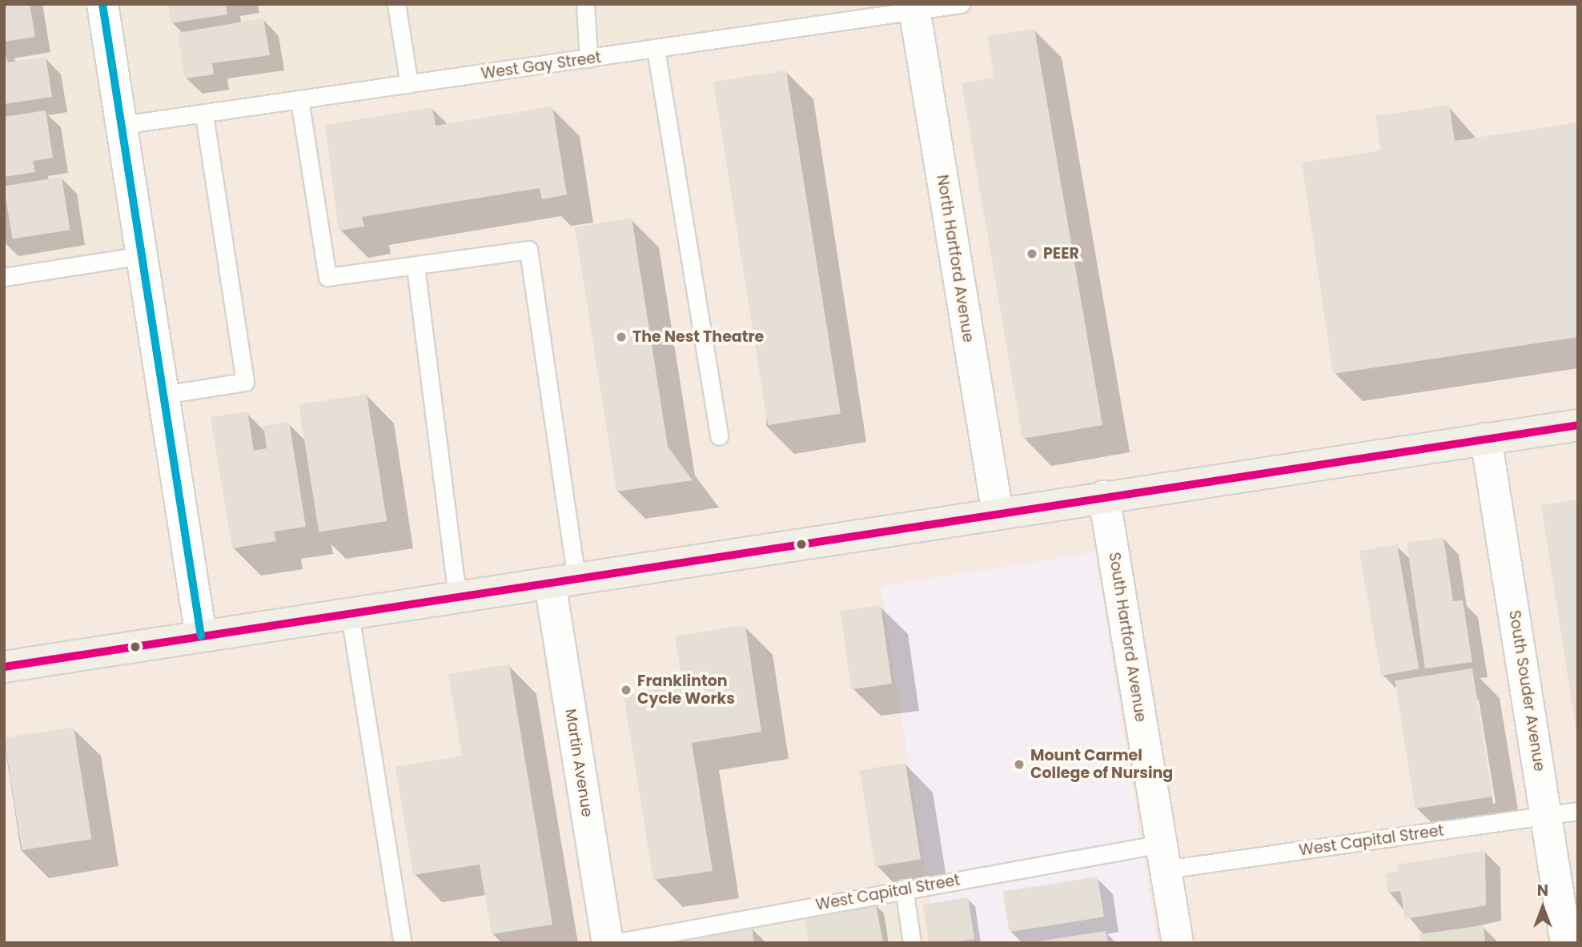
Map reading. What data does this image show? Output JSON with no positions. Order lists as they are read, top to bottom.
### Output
{
  "streets": {
    "street": [
      "North Hartford Avenue",
      "South Hartford Avenue",
      "South Souder Avenue",
      "Martin Avenue"
    ],
    "lane": ["West Gay Street", "West Capital Street"]
  },
  "crossings": [
    ["West Gay Street", "North Hartford Avenue"],
    ["South Hartford Avenue", "West Capital Street"],
    ["South Souder Avenue", "West Capital Street"]
  ],
  "places": [
    "PEER",
    "The Nest Theatre",
    "Franklinton Cycle Works",
    "Mount Carmel College of Nursing"
  ],
  "north": "top"
}
